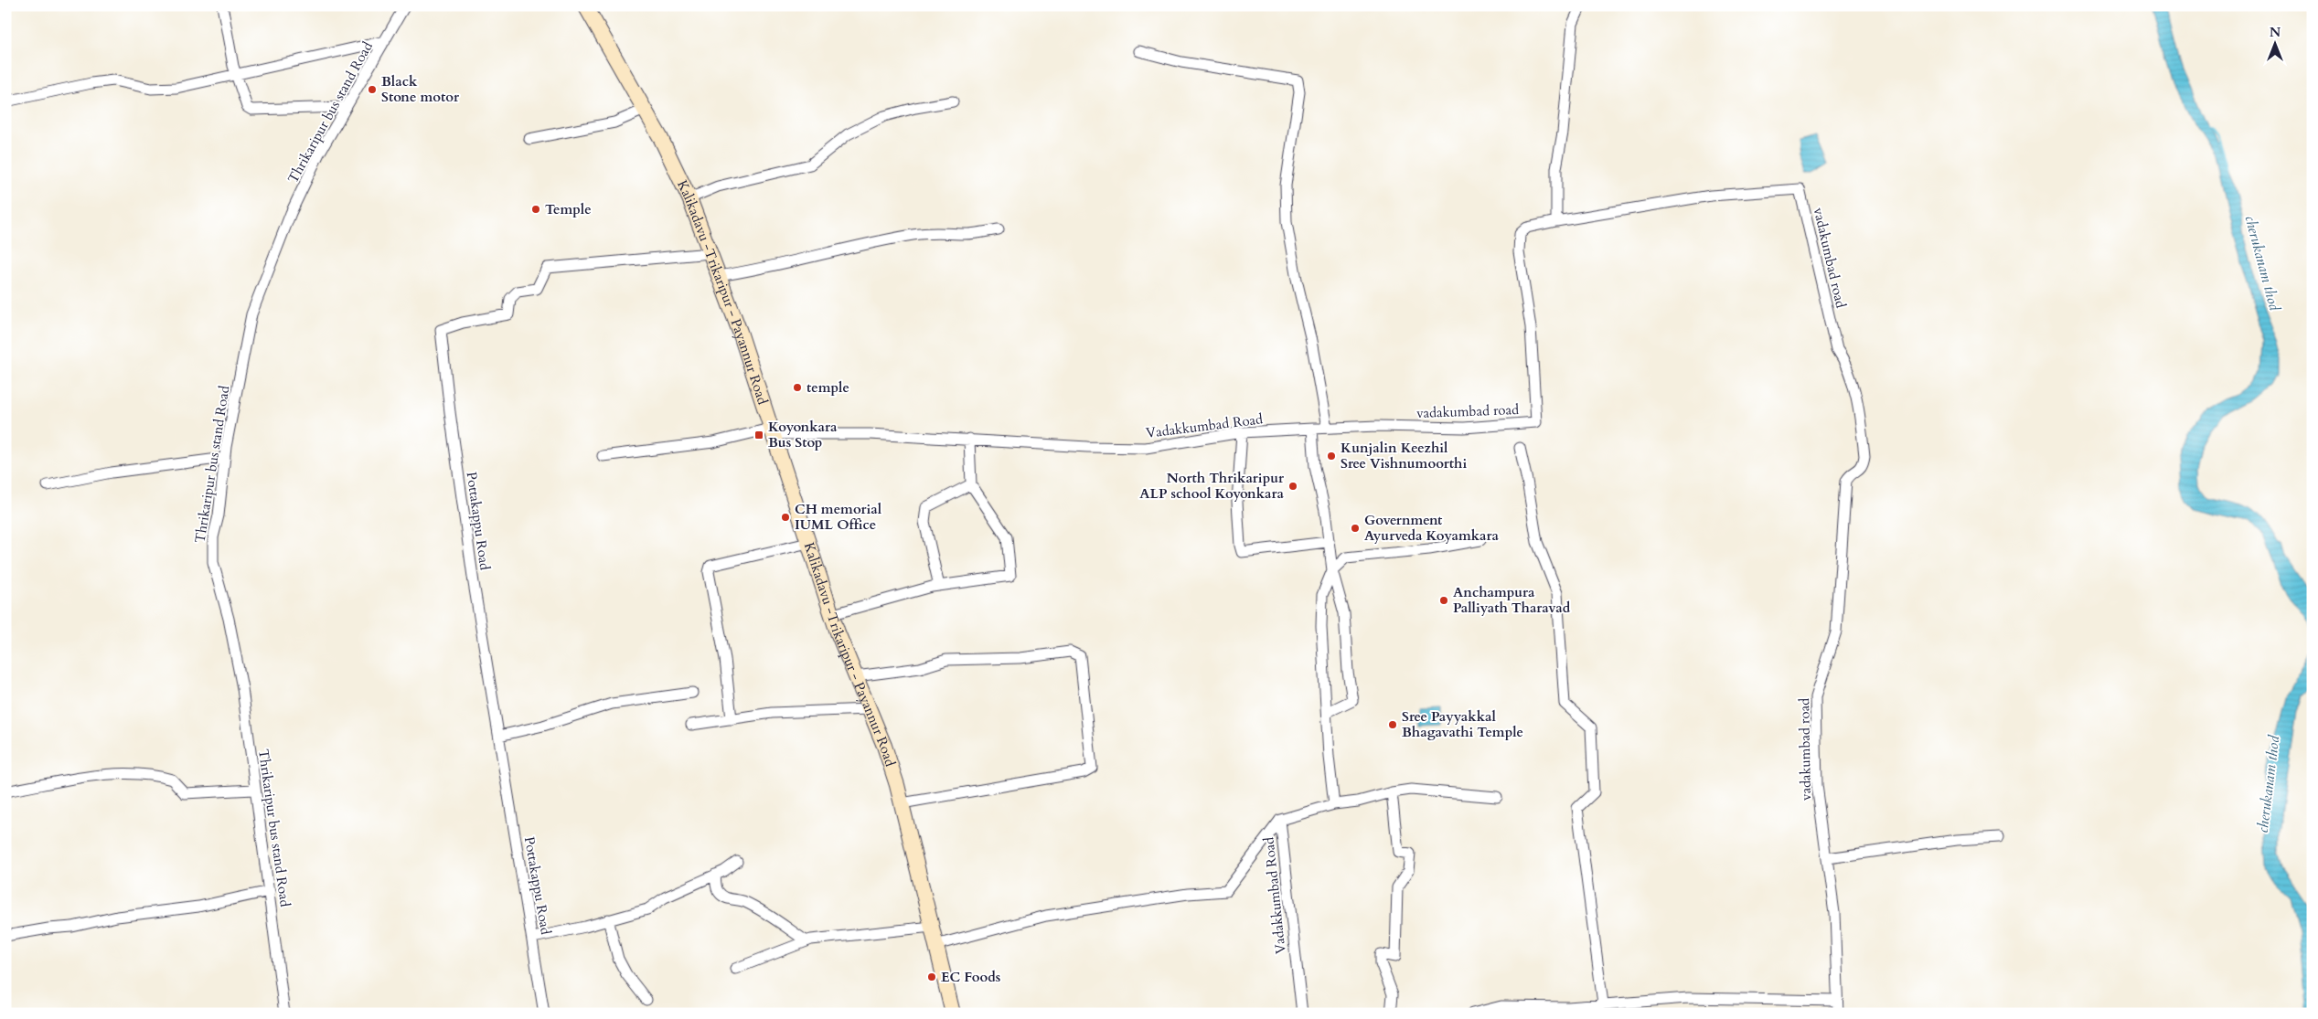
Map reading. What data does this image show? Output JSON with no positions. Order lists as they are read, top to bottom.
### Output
{
  "streets": {
    "main road": ["Kalikadavu -Trikaripur - Payannur Road"],
    "street": [
      "Thrikaripur bus stand Road",
      "vadakumbad road",
      "Vadakkumbad Road",
      "Pottakappu Road"
    ]
  },
  "crossings": [
    ["vadakumbad road", "Vadakkumbad Road"],
    ["Kalikadavu -Trikaripur - Payannur Road", "Vadakkumbad Road"],
    ["Kalikadavu -Trikaripur - Payannur Road", "Pottakappu Road"]
  ],
  "water": ["cherukanam thod"],
  "places": {
    "other": [
      "Black Stone motor",
      "Temple",
      "temple",
      "Kunjalin Keezhil Sree Vishnumoorthi",
      "North Thrikaripur ALP school Koyonkara",
      "CH memorial IUML Office",
      "Government Ayurveda Koyamkara",
      "Anchampura Palliyath Tharavad",
      "Sree Payyakkal Bhagavathi Temple",
      "EC Foods"
    ],
    "transit": ["Koyonkara Bus Stop"]
  },
  "north": "top"
}
